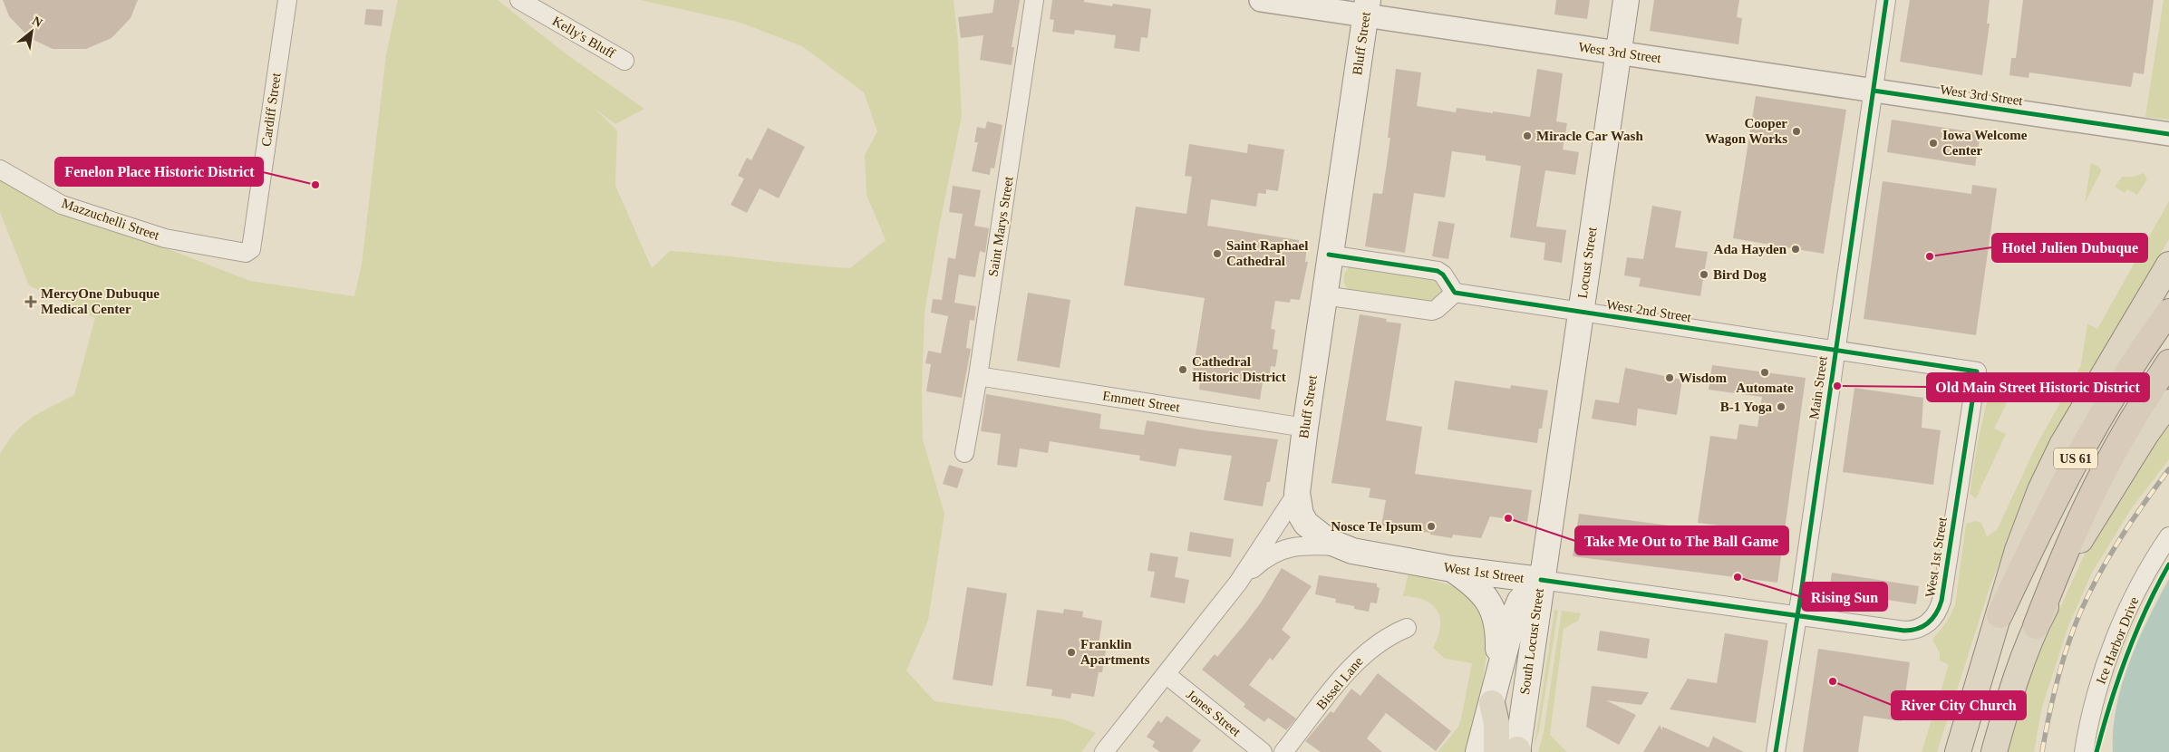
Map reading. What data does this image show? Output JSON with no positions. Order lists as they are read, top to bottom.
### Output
{
  "streets": {
    "highway": ["US 61"],
    "main road": [
      "Bluff Street",
      "Locust Street",
      "West 1st Street",
      "South Locust Street"
    ],
    "street": [
      "Kelly's Bluff",
      "West 3rd Street",
      "Cardiff Street",
      "Mazzuchelli Street",
      "Saint Marys Street",
      "West 2nd Street",
      "Main Street",
      "Emmett Street",
      "Ice Harbor Drive",
      "Bissel Lane",
      "Jones Street"
    ]
  },
  "crossings": [
    ["Bluff Street", "West 3rd Street"],
    ["Bluff Street", "Emmett Street"],
    ["Bluff Street", "West 1st Street"],
    ["Bluff Street", "Jones Street"],
    ["West 3rd Street", "Locust Street"],
    ["West 3rd Street", "Main Street"],
    ["Cardiff Street", "Mazzuchelli Street"],
    ["Saint Marys Street", "Emmett Street"],
    ["Locust Street", "West 2nd Street"],
    ["Locust Street", "West 1st Street"],
    ["Locust Street", "South Locust Street"],
    ["West 2nd Street", "Main Street"],
    ["West 2nd Street", "West 1st Street"],
    ["Main Street", "West 1st Street"],
    ["West 1st Street", "South Locust Street"]
  ],
  "places": {
    "other": [
      "Cooper Wagon Works",
      "Miracle Car Wash",
      "Iowa Welcome Center",
      "Fenelon Place Historic District",
      "Ada Hayden",
      "Saint Raphael Cathedral",
      "Hotel Julien Dubuque",
      "Bird Dog",
      "Cathedral Historic District",
      "Automate",
      "Wisdom",
      "Old Main Street Historic District",
      "B-1 Yoga",
      "Take Me Out to The Ball Game",
      "Nosce Te Ipsum",
      "Rising Sun",
      "Franklin Apartments",
      "River City Church"
    ],
    "health": ["MercyOne Dubuque Medical Center"]
  },
  "north": "top right"
}
